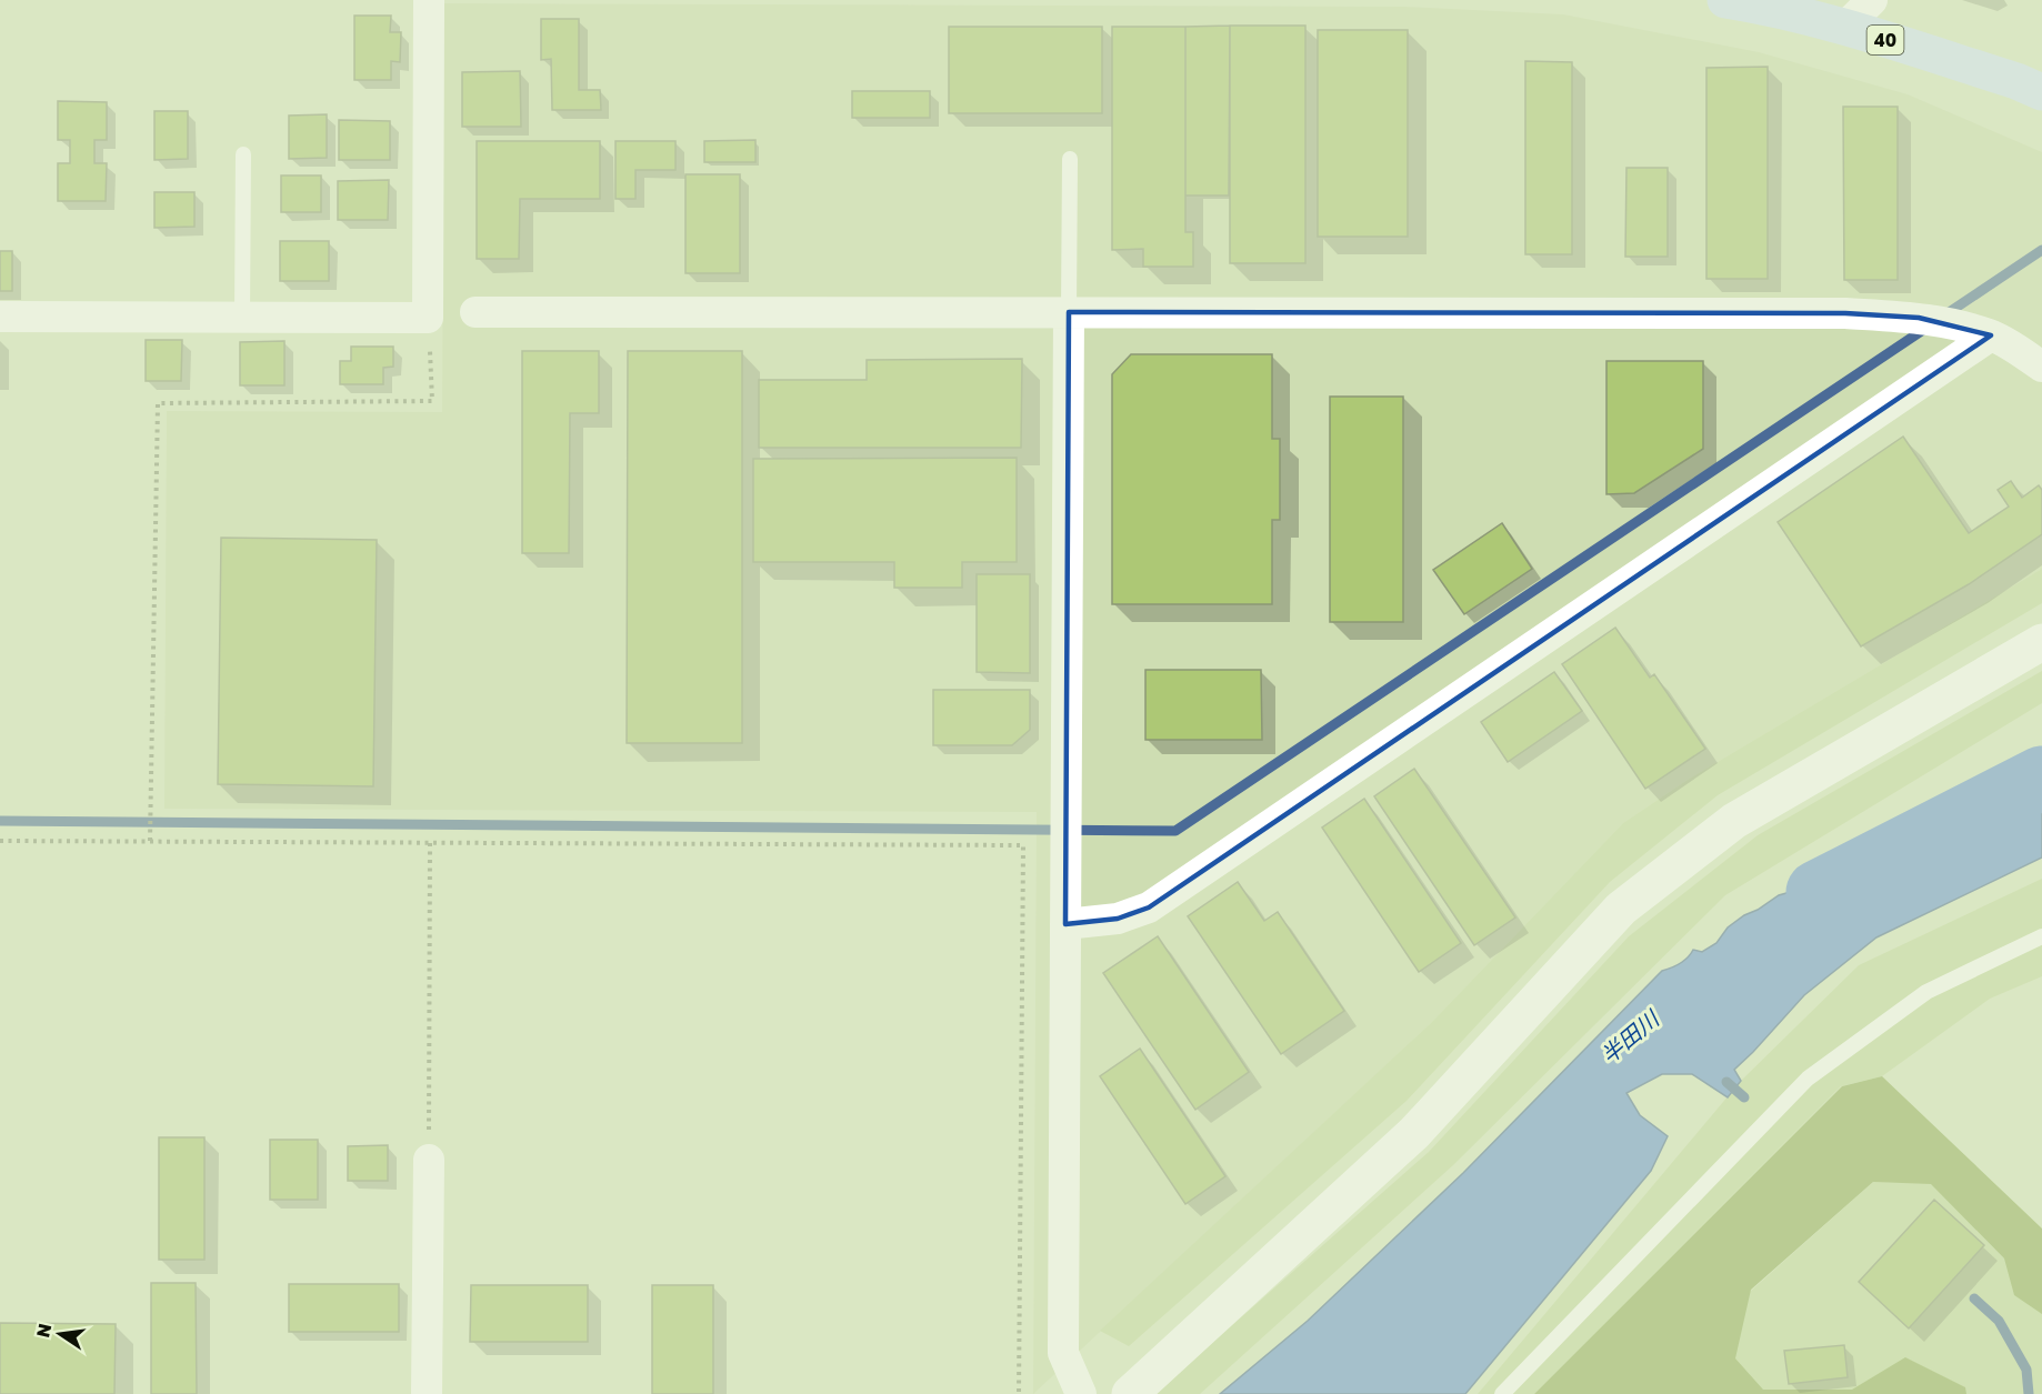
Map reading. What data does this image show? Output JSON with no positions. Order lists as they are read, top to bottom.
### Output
{
  "streets": {
    "main road": ["40"]
  },
  "water": ["半田川"],
  "north": "left"
}
